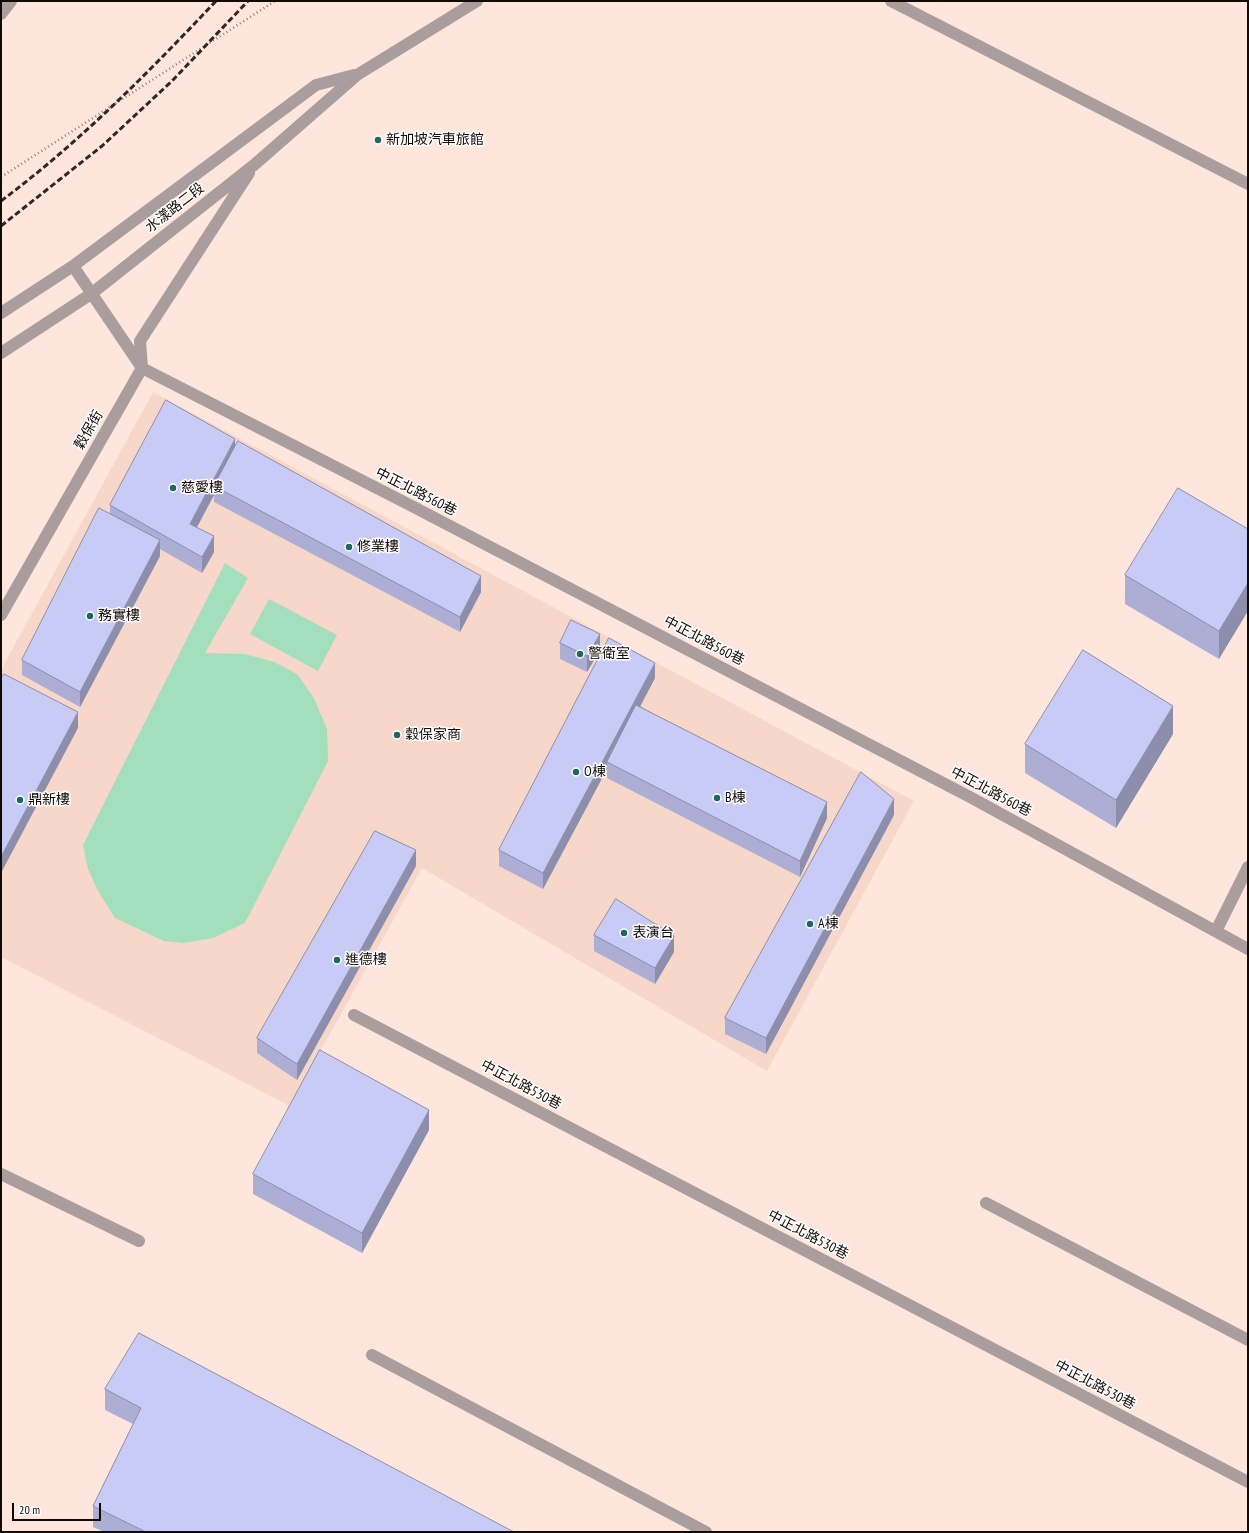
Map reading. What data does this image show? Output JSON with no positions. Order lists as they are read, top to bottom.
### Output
{
  "streets": {
    "street": [
      "水漾路二段",
      "穀保街",
      "中正北路560巷",
      "中正北路530巷"
    ]
  },
  "crossings": [
    ["穀保街", "中正北路560巷"]
  ],
  "places": [
    "新加坡汽車旅館",
    "慈愛樓",
    "修業樓",
    "務實樓",
    "警衛室",
    "穀保家商",
    "O棟",
    "B棟",
    "鼎新樓",
    "A棟",
    "表演台",
    "進德樓"
  ],
  "scale_bar": "20 m"
}
